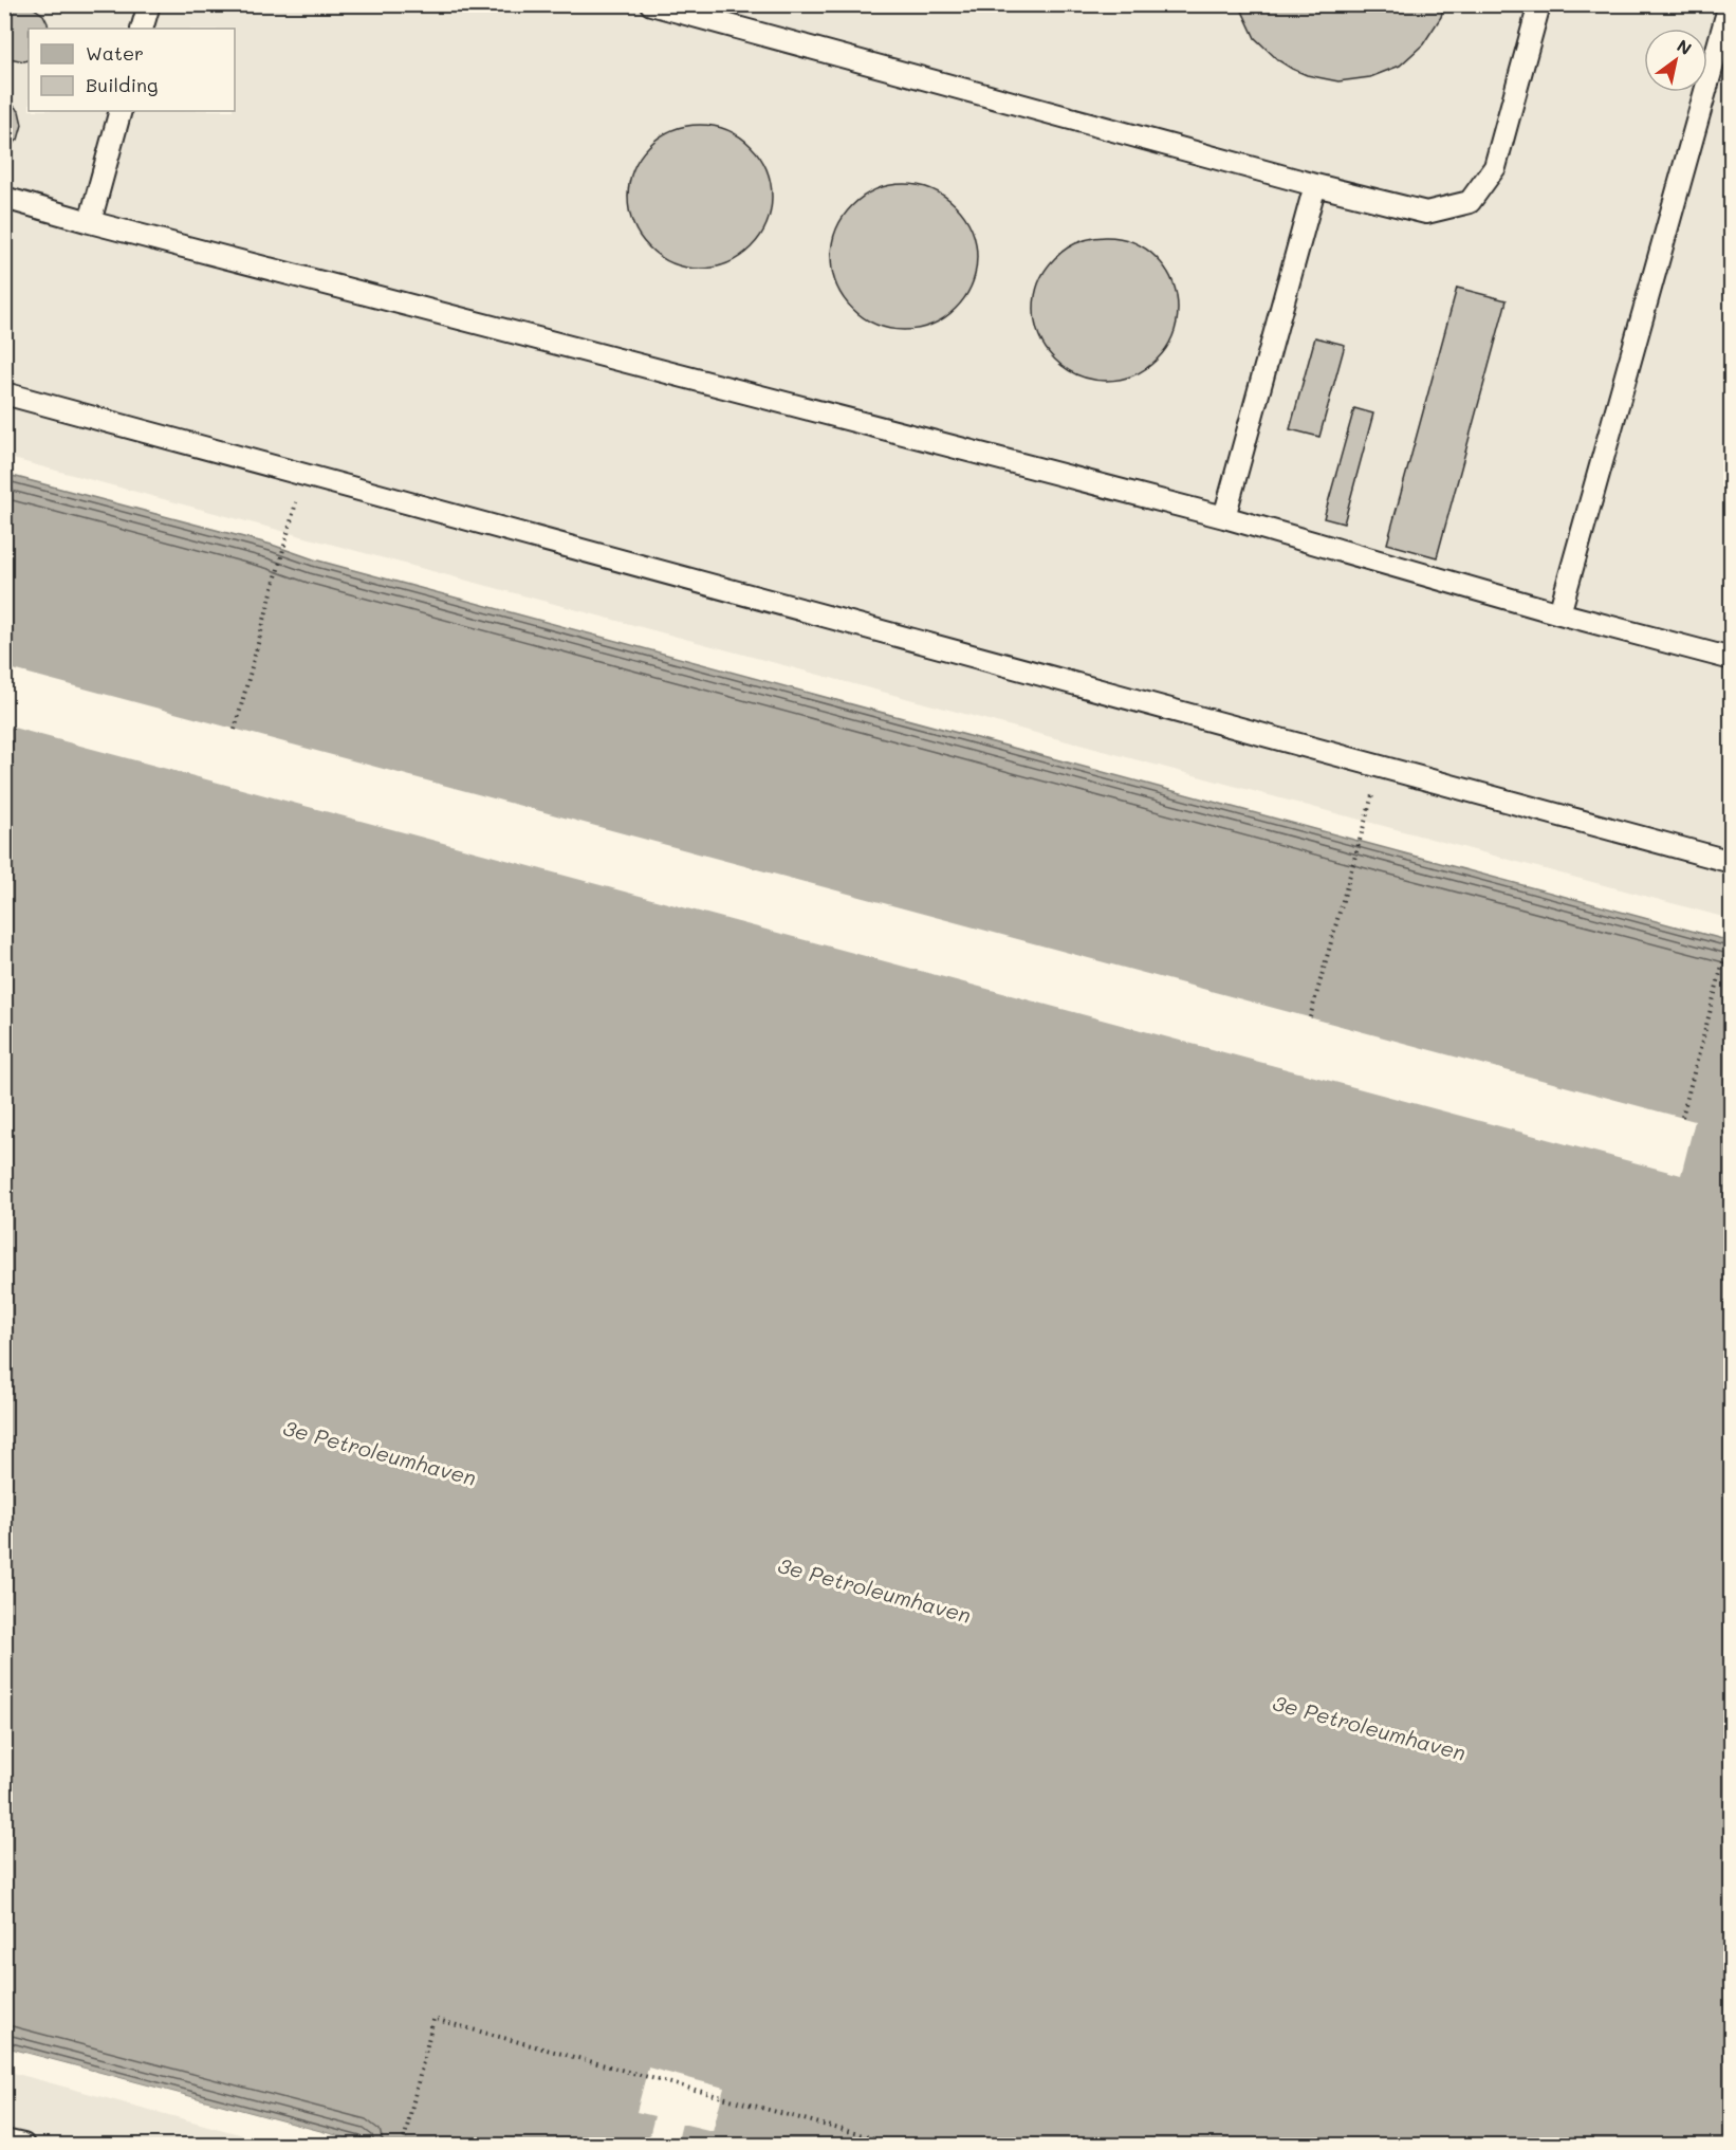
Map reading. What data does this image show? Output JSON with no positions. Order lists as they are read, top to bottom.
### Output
{
  "water": ["3e Petroleumhaven"],
  "legend": ["Water", "Building"],
  "north": "top right"
}
